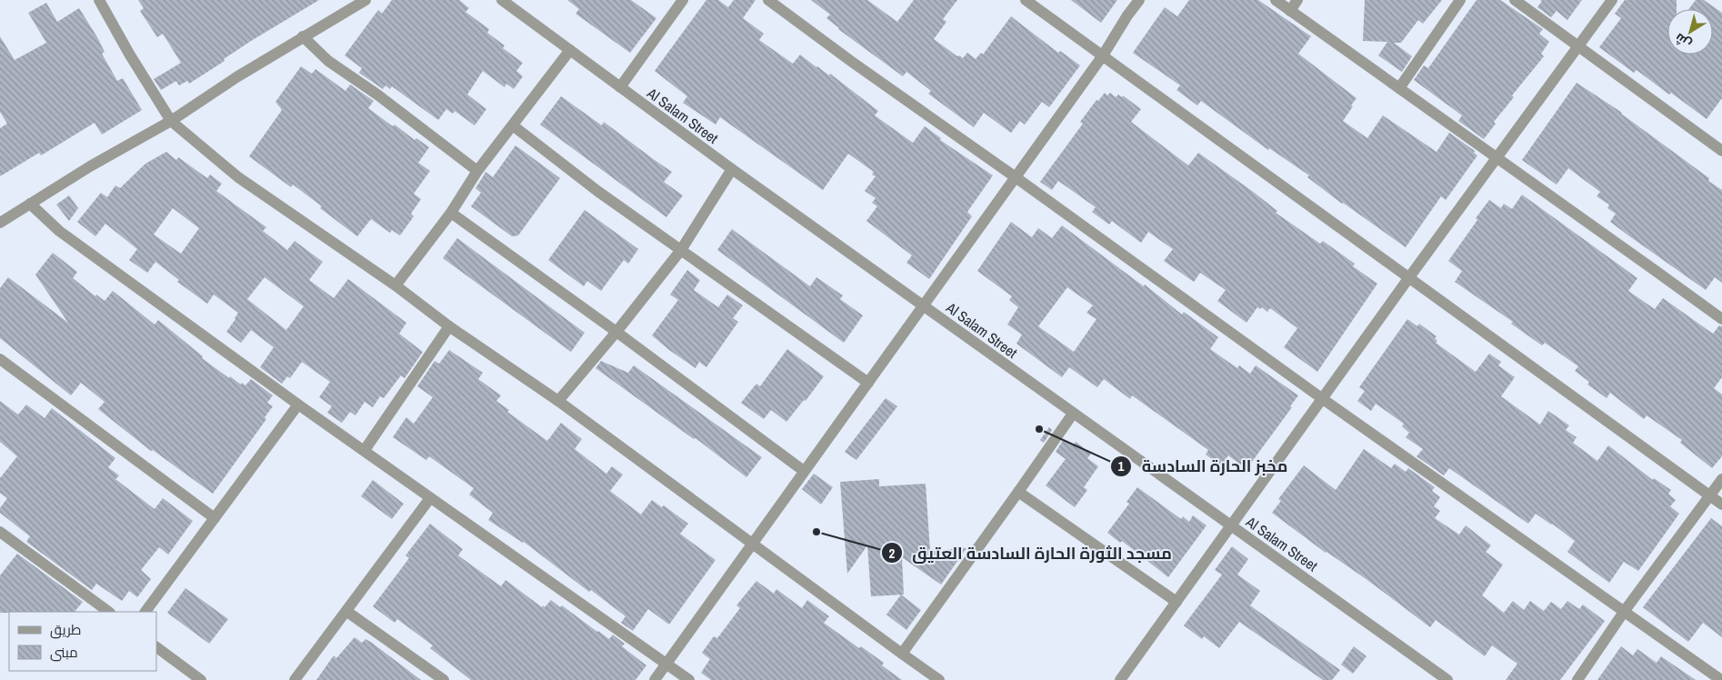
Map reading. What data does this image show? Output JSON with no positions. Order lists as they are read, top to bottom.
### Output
{
  "streets": {
    "street": ["Al Salam Street"]
  },
  "places": ["مخبز الحارة السادسة", "مسجد الثورة الحارة السادسة العتيق"],
  "legend": ["طريق", "مبنى"],
  "north": "bottom left"
}
